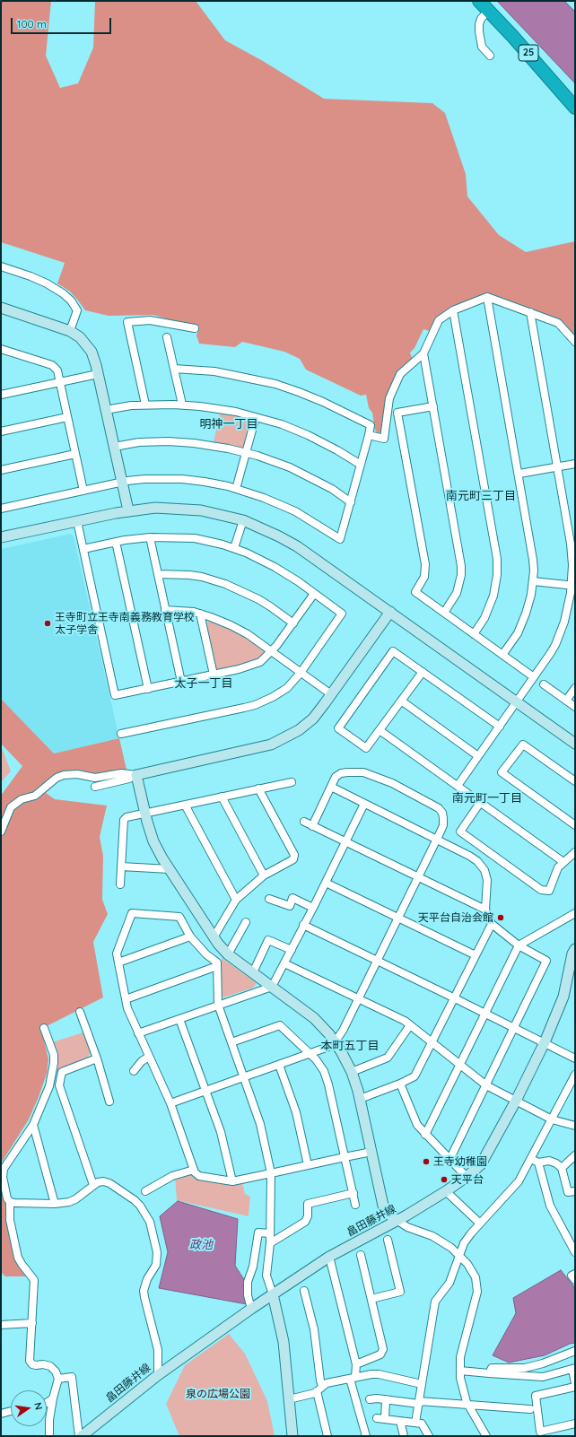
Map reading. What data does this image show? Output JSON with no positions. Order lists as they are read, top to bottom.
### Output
{
  "streets": {
    "highway": ["25"],
    "street": ["畠田藤井線"]
  },
  "districts": [
    "明神一丁目",
    "南元町三丁目",
    "太子一丁目",
    "南元町一丁目",
    "本町五丁目"
  ],
  "water": ["政池"],
  "parks": ["泉の広場公園"],
  "places": [
    "王寺町立王寺南義務教育学校 太子学舎",
    "天平台自治会館",
    "王寺幼稚園",
    "天平台"
  ],
  "scale_bar": "100 m",
  "north": "right"
}
